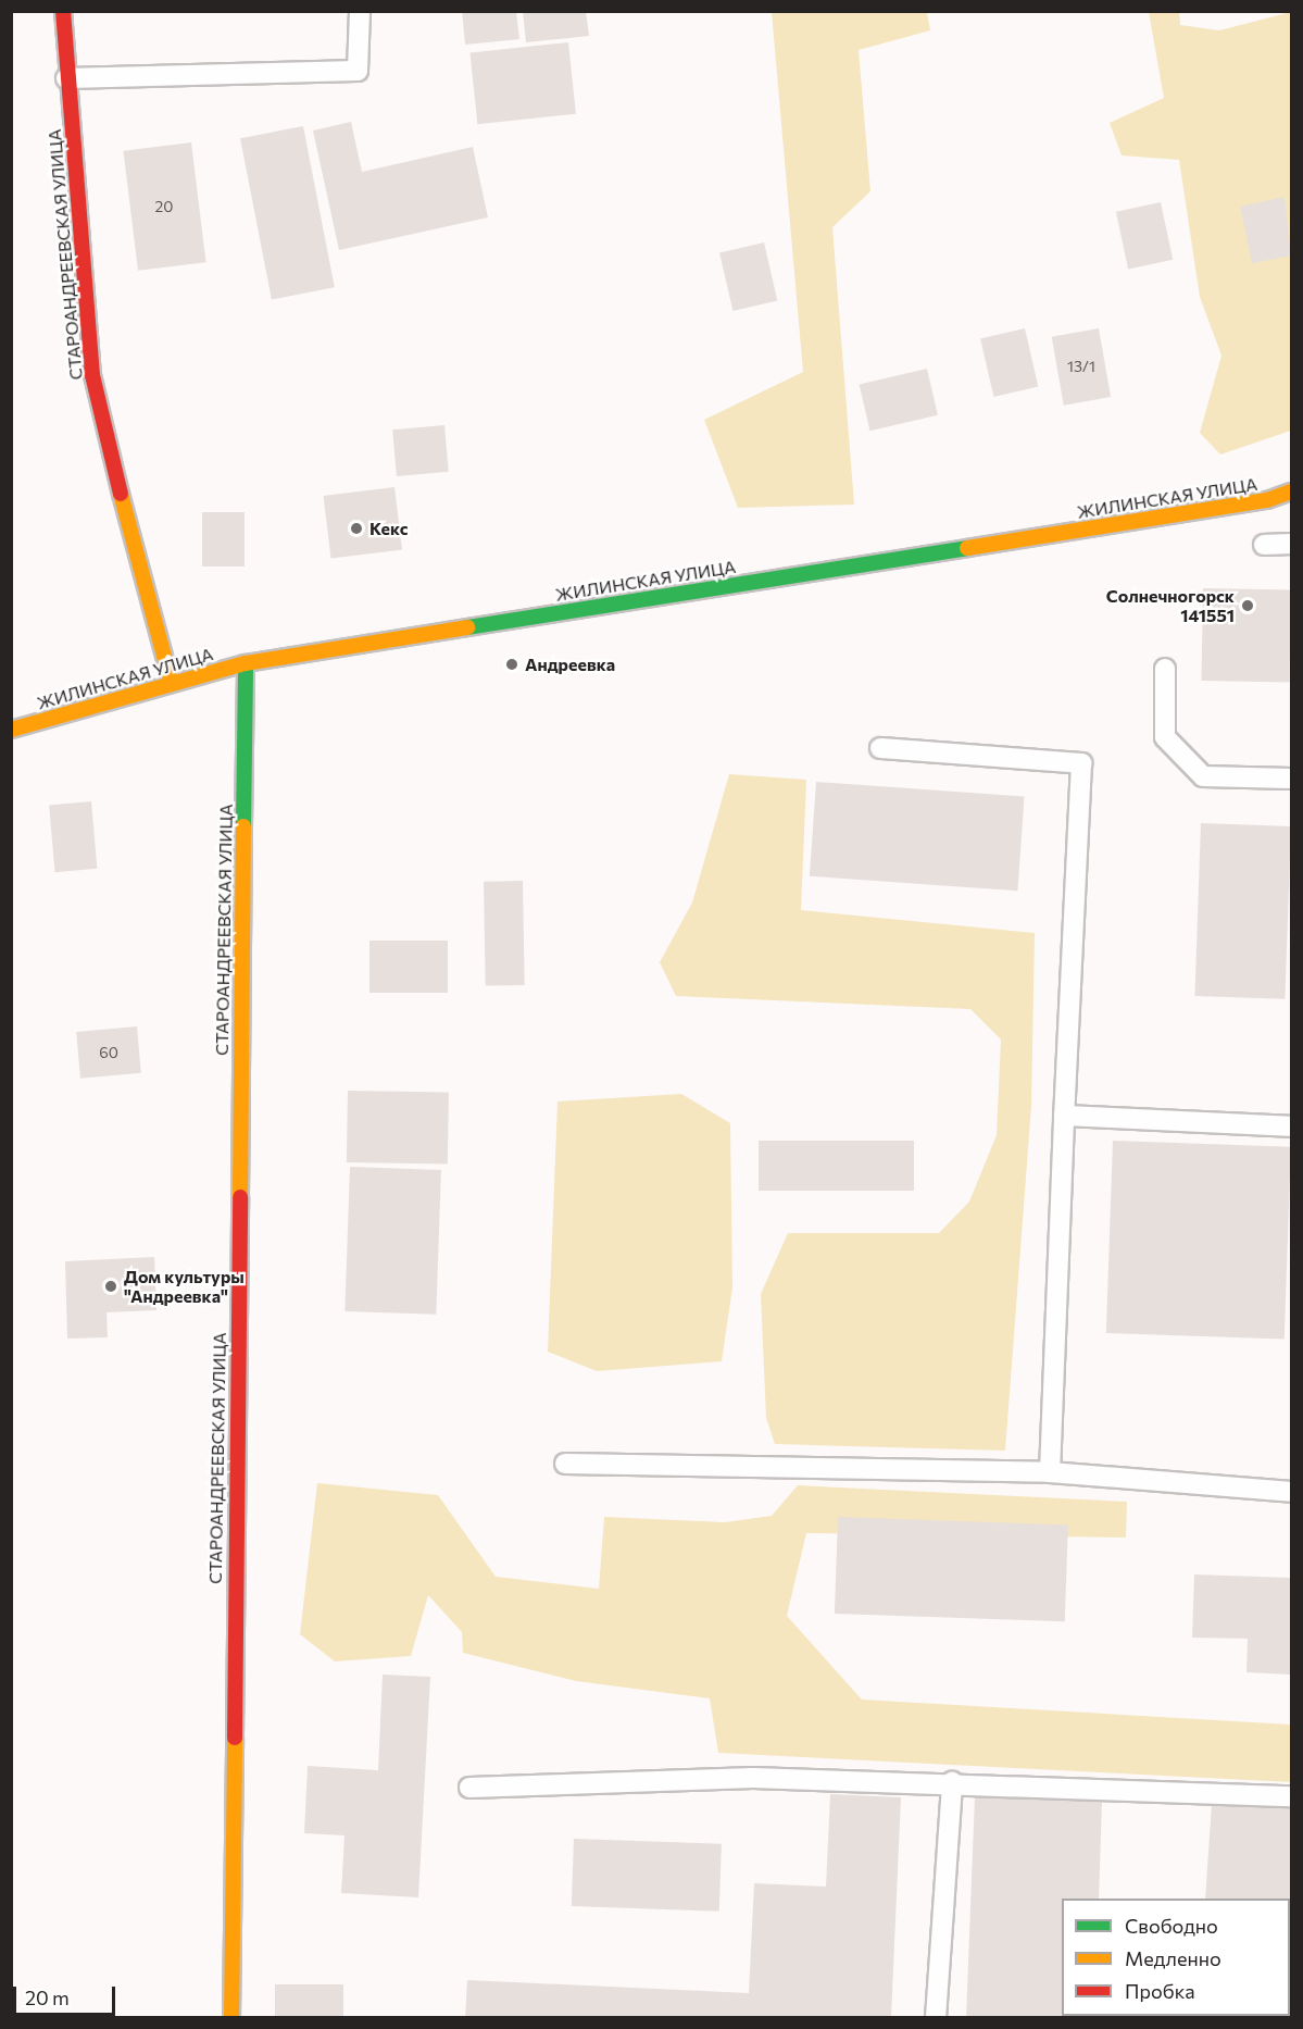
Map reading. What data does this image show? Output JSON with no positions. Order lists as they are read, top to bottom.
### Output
{
  "streets": {
    "street": ["СТАРОАНДРЕЕВСКАЯ УЛИЦА", "ЖИЛИНСКАЯ УЛИЦА"]
  },
  "crossings": [
    ["СТАРОАНДРЕЕВСКАЯ УЛИЦА", "ЖИЛИНСКАЯ УЛИЦА"]
  ],
  "places": [
    "Кекс",
    "Солнечногорск 141551",
    "Андреевка",
    "Дом культуры \"Андреевка\""
  ],
  "house_numbers": ["20", "13/1", "60"],
  "legend": ["Свободно", "Медленно", "Пробка"],
  "scale_bar": "20 m"
}
